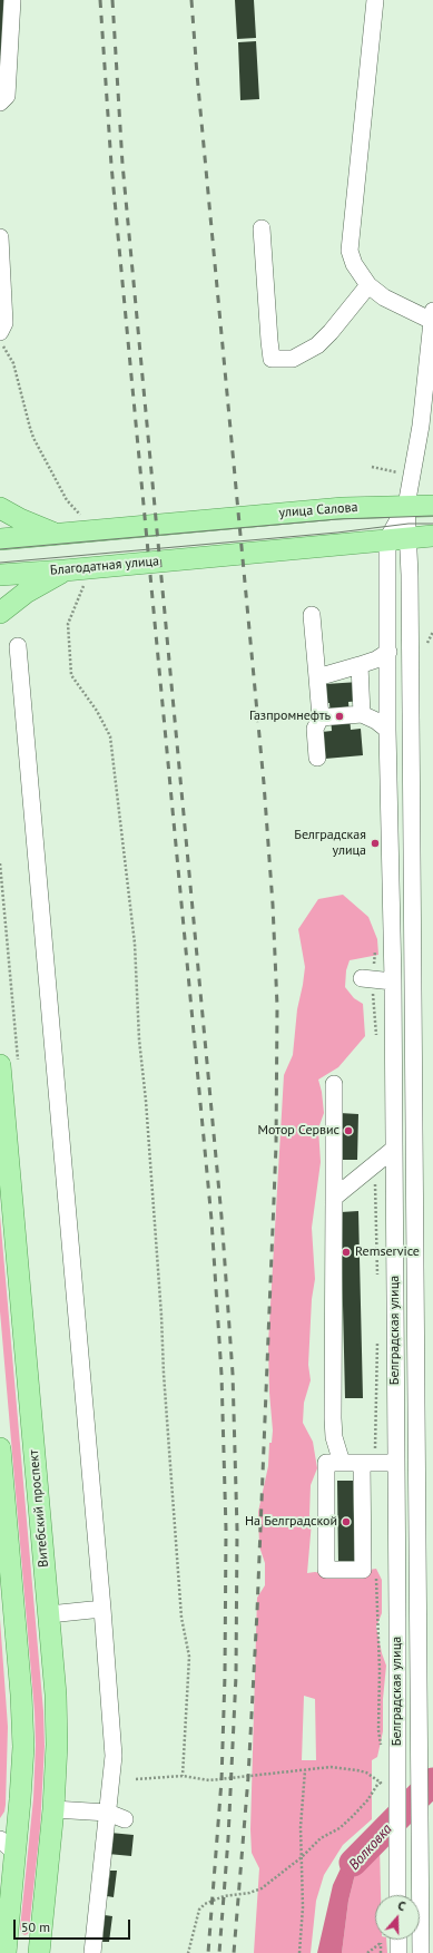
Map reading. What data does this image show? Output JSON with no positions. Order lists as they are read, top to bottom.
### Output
{
  "streets": {
    "main road": ["улица Салова", "Благодатная улица", "Витебский проспект"],
    "street": ["Белградская улица"]
  },
  "crossings": [
    ["улица Салова", "Белградская улица"],
    ["Благодатная улица", "Белградская улица"]
  ],
  "water": ["Волковка"],
  "places": [
    "Газпромнефть",
    "Белградская улица",
    "Мотор Сервис",
    "Remservice",
    "На Белградской"
  ],
  "scale_bar": "50 m",
  "north": "top"
}
